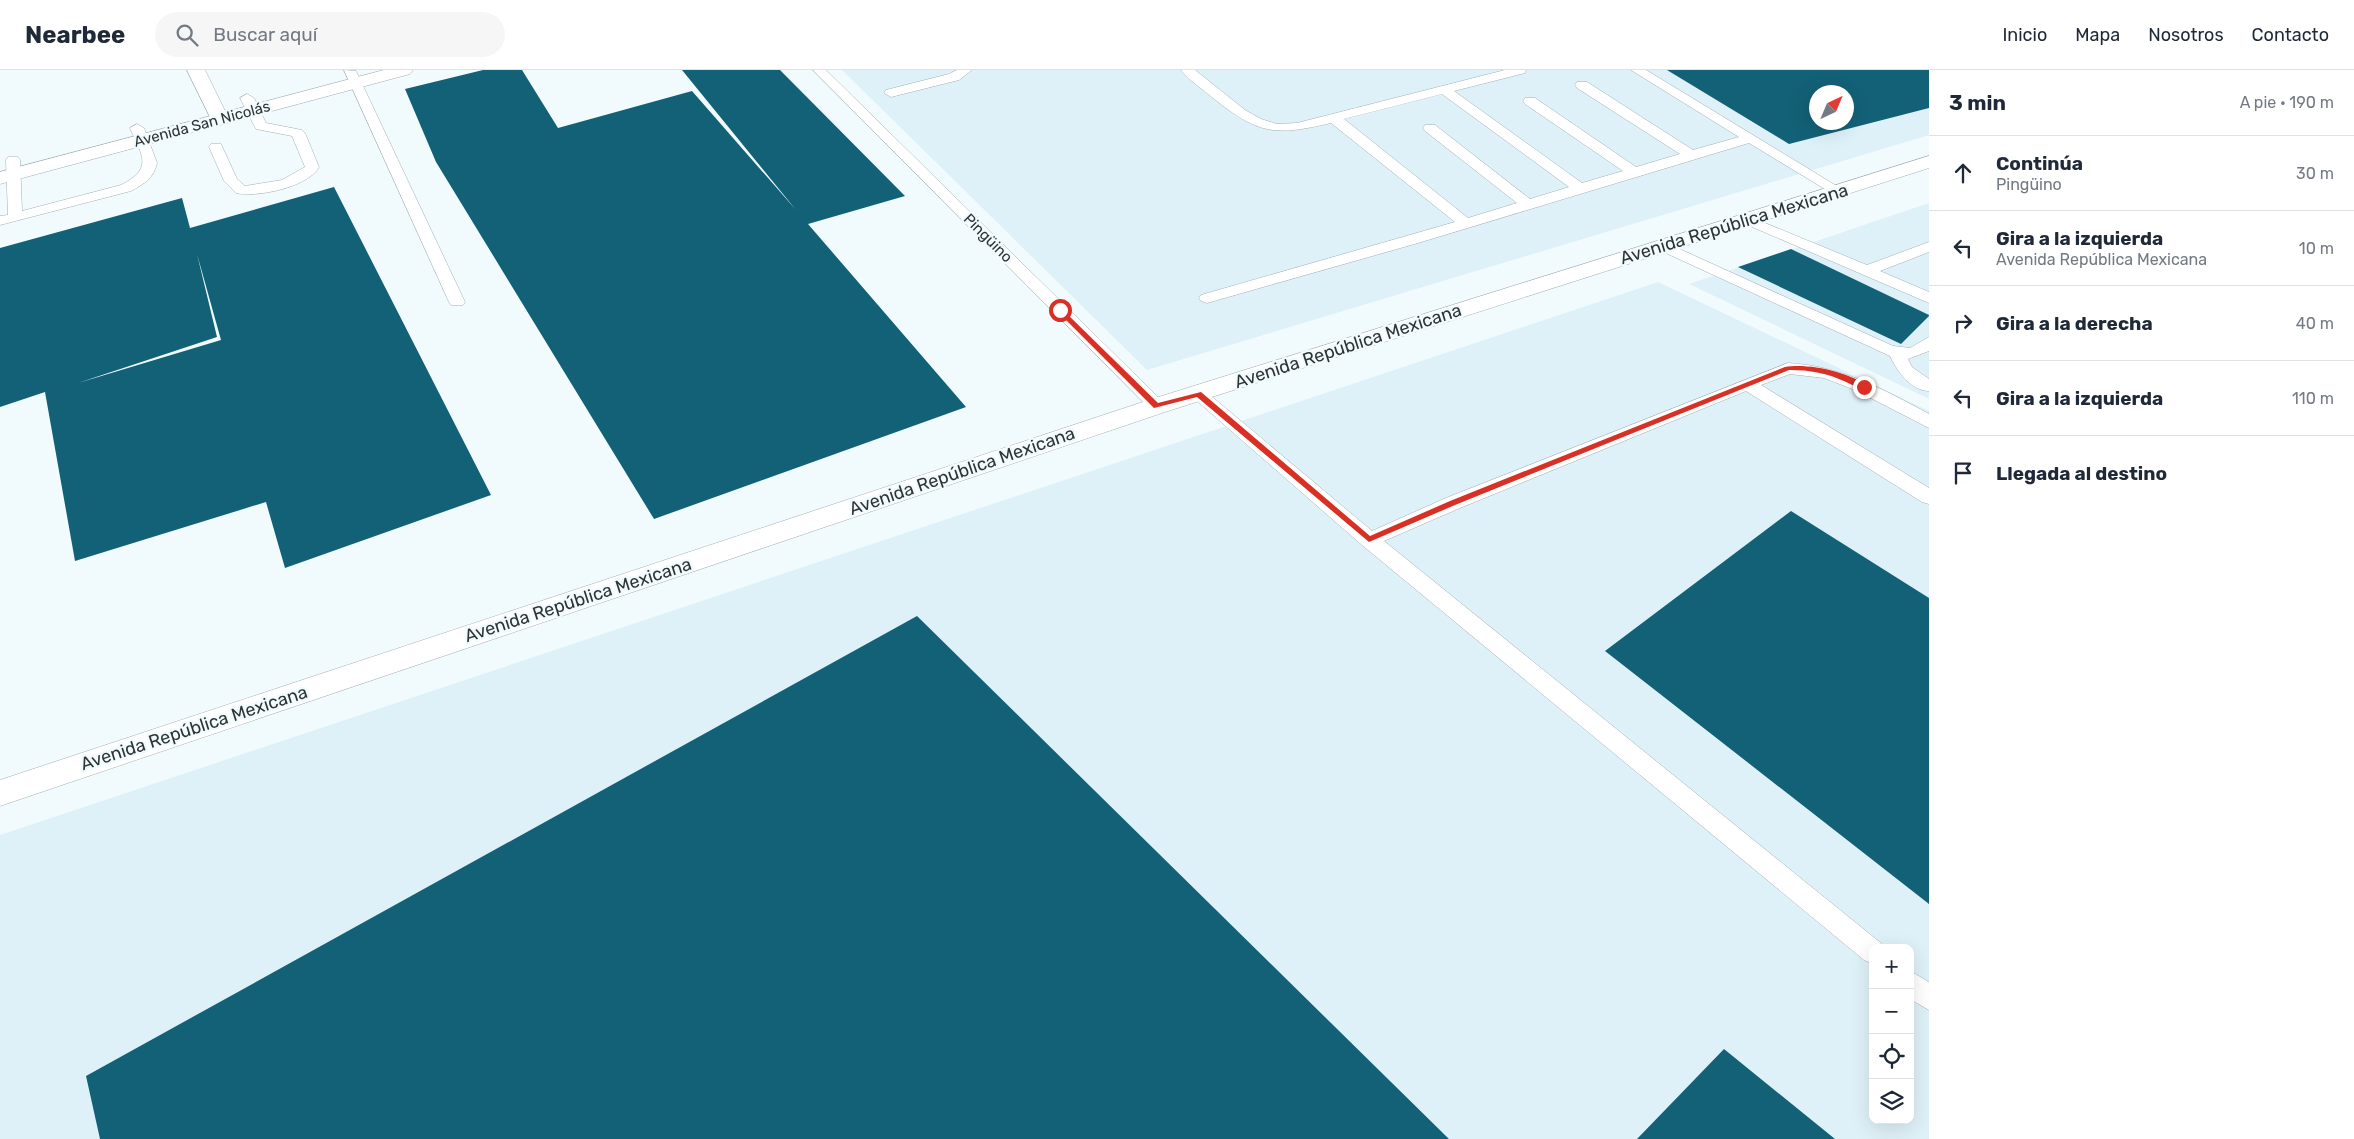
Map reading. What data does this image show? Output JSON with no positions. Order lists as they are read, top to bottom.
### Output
{
  "streets": {
    "street": ["Avenida San Nicolás", "Avenida República Mexicana"],
    "lane": ["Pingüino"]
  },
  "crossings": [
    ["Avenida República Mexicana", "Pingüino"]
  ],
  "north": "top right",
  "page": {
    "header": "Nearbee",
    "search": "Buscar aquí",
    "nav": [
      "Inicio",
      "Mapa",
      "Nosotros",
      "Contacto"
    ],
    "heading": ["3 min", "A pie · 190 m"],
    "list": [
      ["Continúa", "Pingüino", "30 m"],
      ["Gira a la izquierda", "Avenida República Mexicana", "10 m"],
      ["Gira a la derecha", "40 m"],
      ["Gira a la izquierda", "110 m"],
      "Llegada al destino"
    ],
    "map_buttons": ["+", "−"]
  }
}
